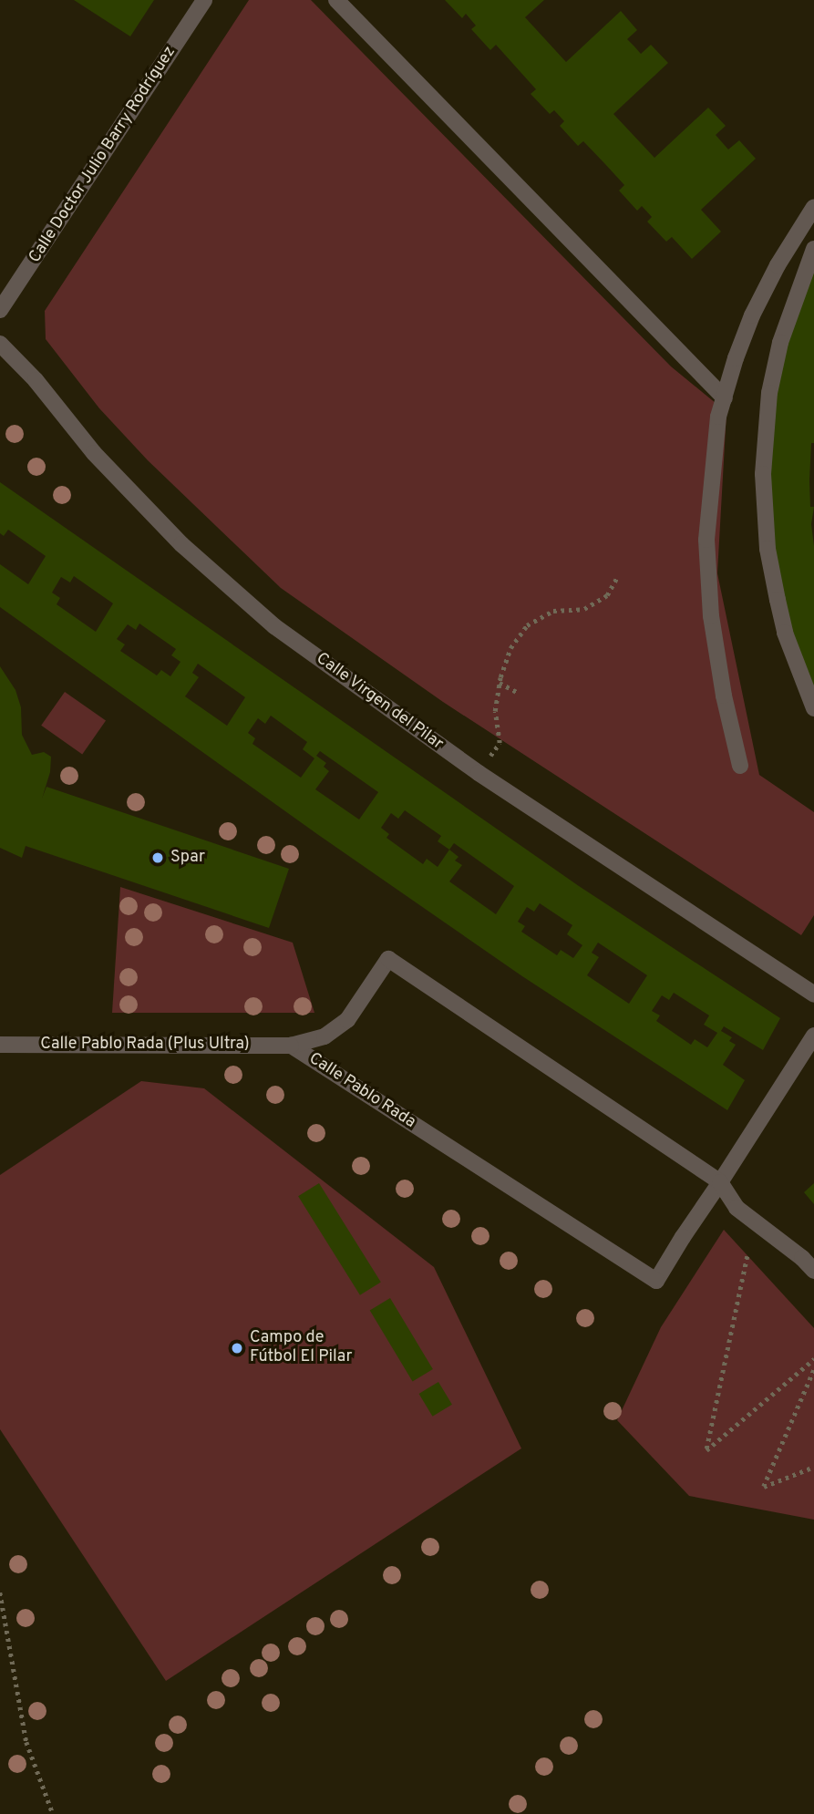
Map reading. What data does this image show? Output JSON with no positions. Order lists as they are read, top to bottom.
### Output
{
  "streets": {
    "street": [
      "Calle Doctor Julio Barry Rodríguez",
      "Calle Virgen del Pilar",
      "Calle Pablo Rada (Plus Ultra)",
      "Calle Pablo Rada"
    ]
  },
  "crossings": [
    ["Calle Pablo Rada (Plus Ultra)", "Calle Pablo Rada"]
  ],
  "places": ["Spar", "Campo de Fútbol El Pilar"]
}
